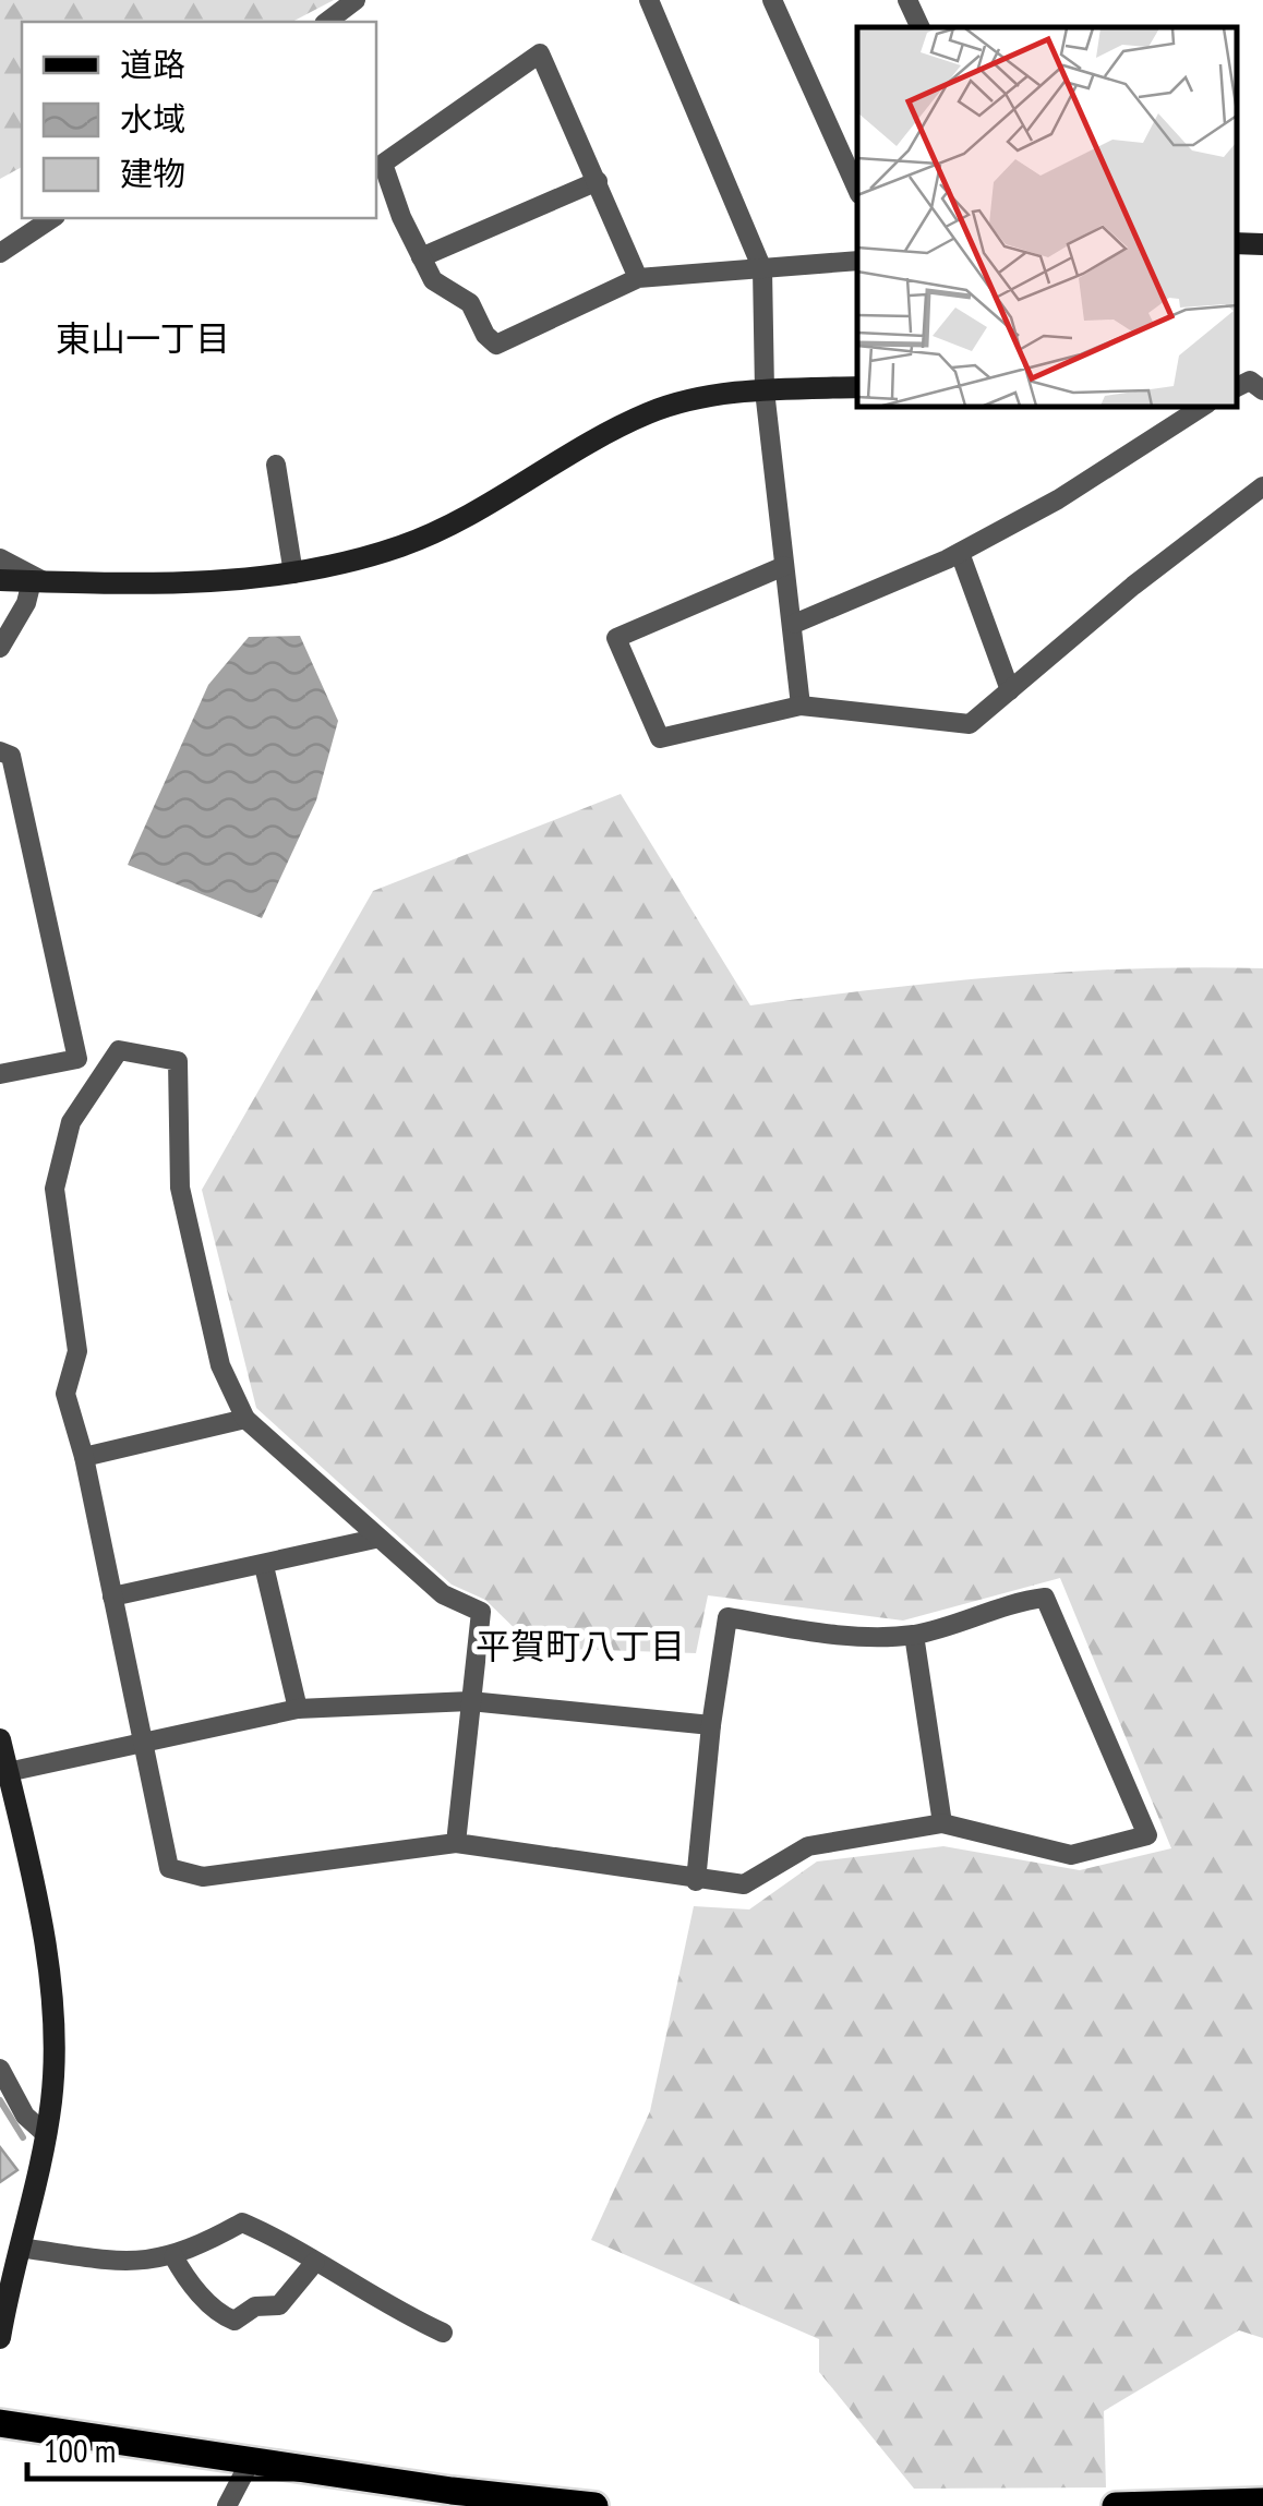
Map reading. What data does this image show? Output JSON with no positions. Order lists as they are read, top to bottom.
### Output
{
  "districts": ["東山一丁目", "平賀町八丁目"],
  "legend": ["道路", "水域", "建物"],
  "scale_bar": "100 m"
}
